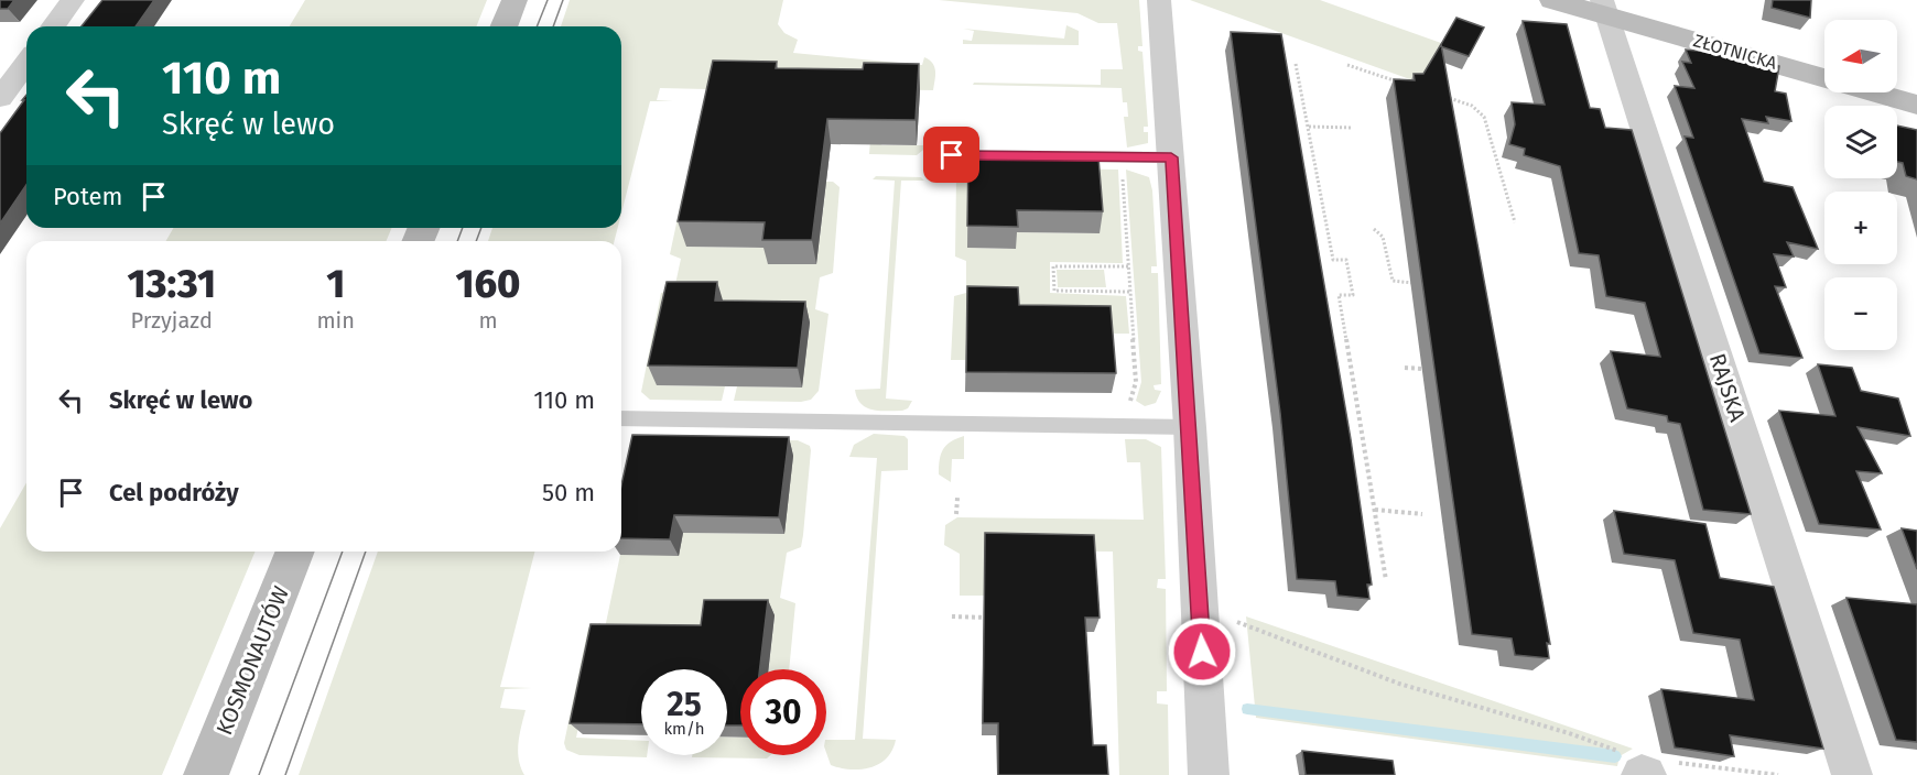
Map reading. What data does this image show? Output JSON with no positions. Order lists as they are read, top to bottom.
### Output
{
  "streets": {
    "street": ["ZŁOTNICKA", "RAJSKA", "KOSMONAUTÓW"]
  },
  "crossings": [
    ["ZŁOTNICKA", "RAJSKA"]
  ],
  "north": "left",
  "page": {
    "map_buttons": ["+", "−"],
    "turn": ["110 m", "Skręć w lewo"],
    "then": "Potem",
    "eta": [
      "13:31",
      "Przyjazd",
      "1",
      "min",
      "160",
      "m"
    ],
    "list": [
      {
        "name": "Skręć w lewo",
        "value": "110 m"
      },
      {
        "name": "Cel podróży",
        "value": "50 m"
      }
    ],
    "speed": "25 km/h",
    "limit": "30"
  }
}
